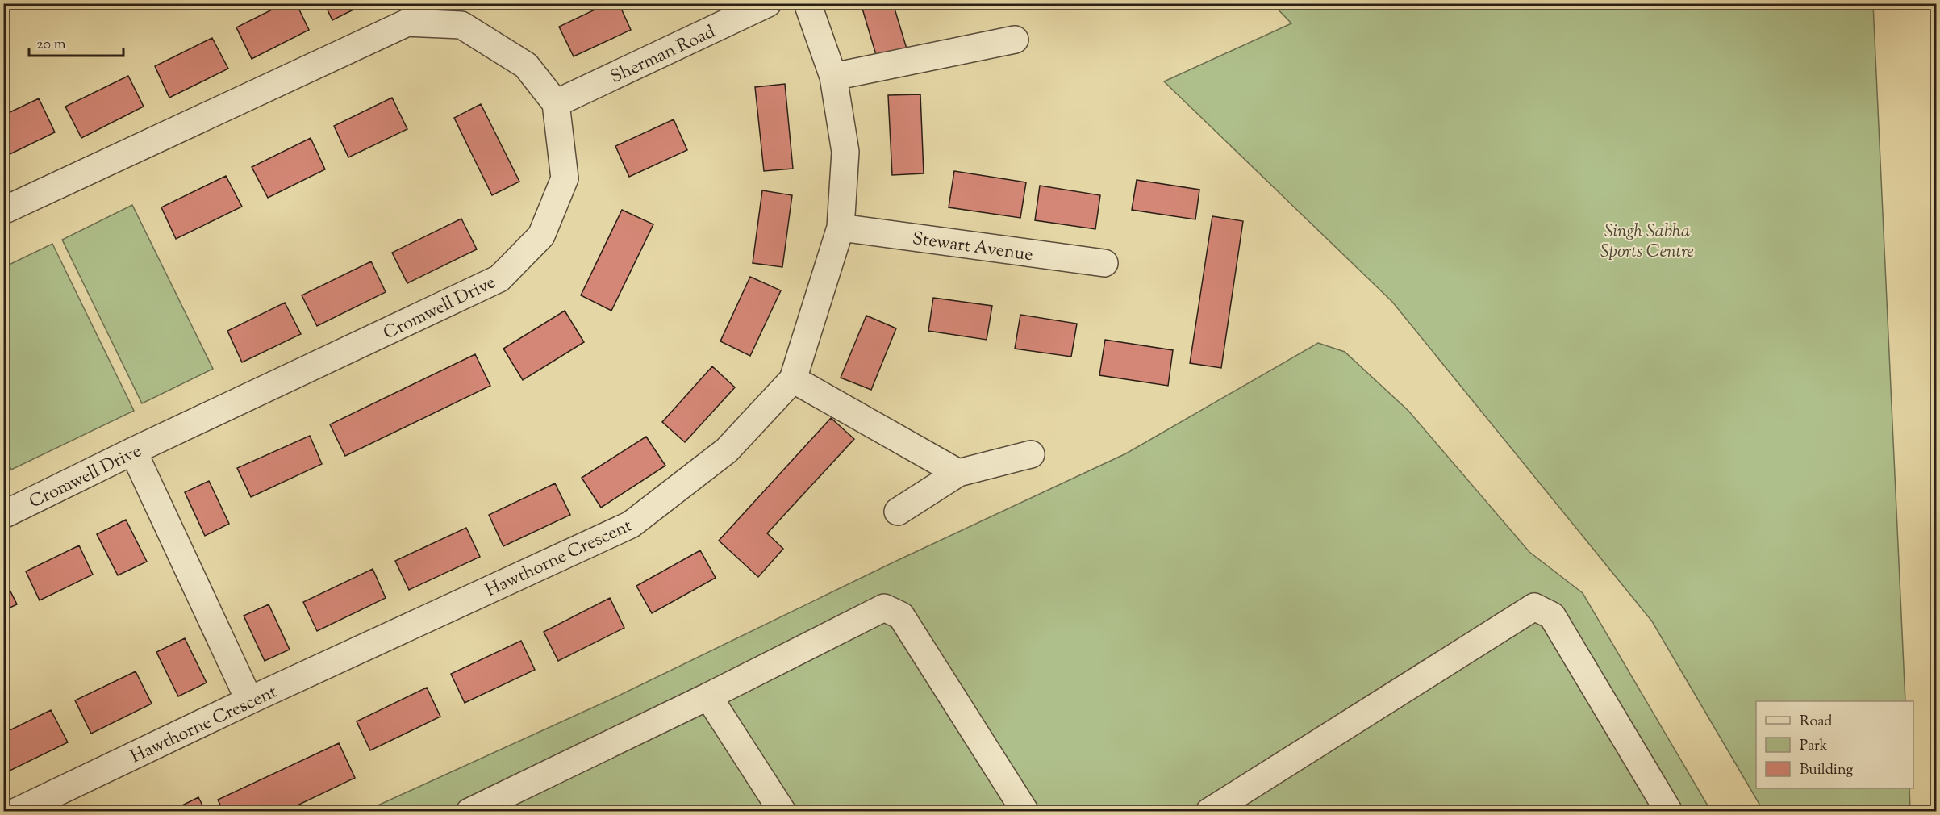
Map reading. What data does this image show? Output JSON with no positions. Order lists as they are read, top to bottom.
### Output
{
  "streets": {
    "street": [
      "Sherman Road",
      "Stewart Avenue",
      "Cromwell Drive",
      "Hawthorne Crescent"
    ]
  },
  "crossings": [
    ["Sherman Road", "Cromwell Drive"],
    ["Stewart Avenue", "Hawthorne Crescent"]
  ],
  "parks": ["Singh Sabha Sports Centre"],
  "legend": ["Road", "Park", "Building"],
  "scale_bar": "20 m"
}
